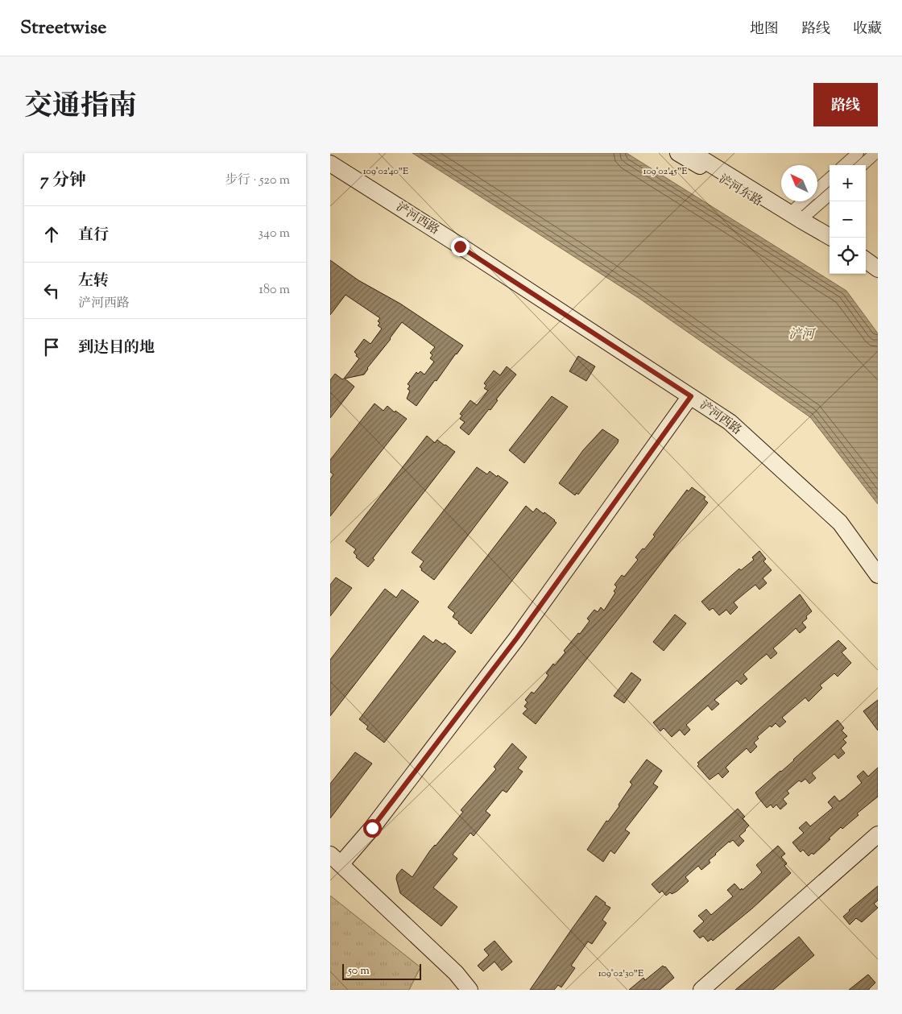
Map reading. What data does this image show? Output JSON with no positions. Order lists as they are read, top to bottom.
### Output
{
  "streets": {
    "street": ["浐河东路", "浐河西路"]
  },
  "water": ["浐河"],
  "scale_bar": "50 m",
  "north": "top left",
  "page": {
    "header": "Streetwise",
    "nav": ["地图", "路线", "收藏"],
    "title": "交通指南",
    "buttons": "路线",
    "heading": ["7 分钟", "步行 · 520 m"],
    "map_buttons": ["+", "−"],
    "list": [
      ["直行", "340 m"],
      ["左转", "浐河西路", "180 m"],
      "到达目的地"
    ],
    "scale": "50 m"
  },
  "coordinates": ["109°02'40\"E", "109°02'45\"E", "109°02'30\"E"]
}
